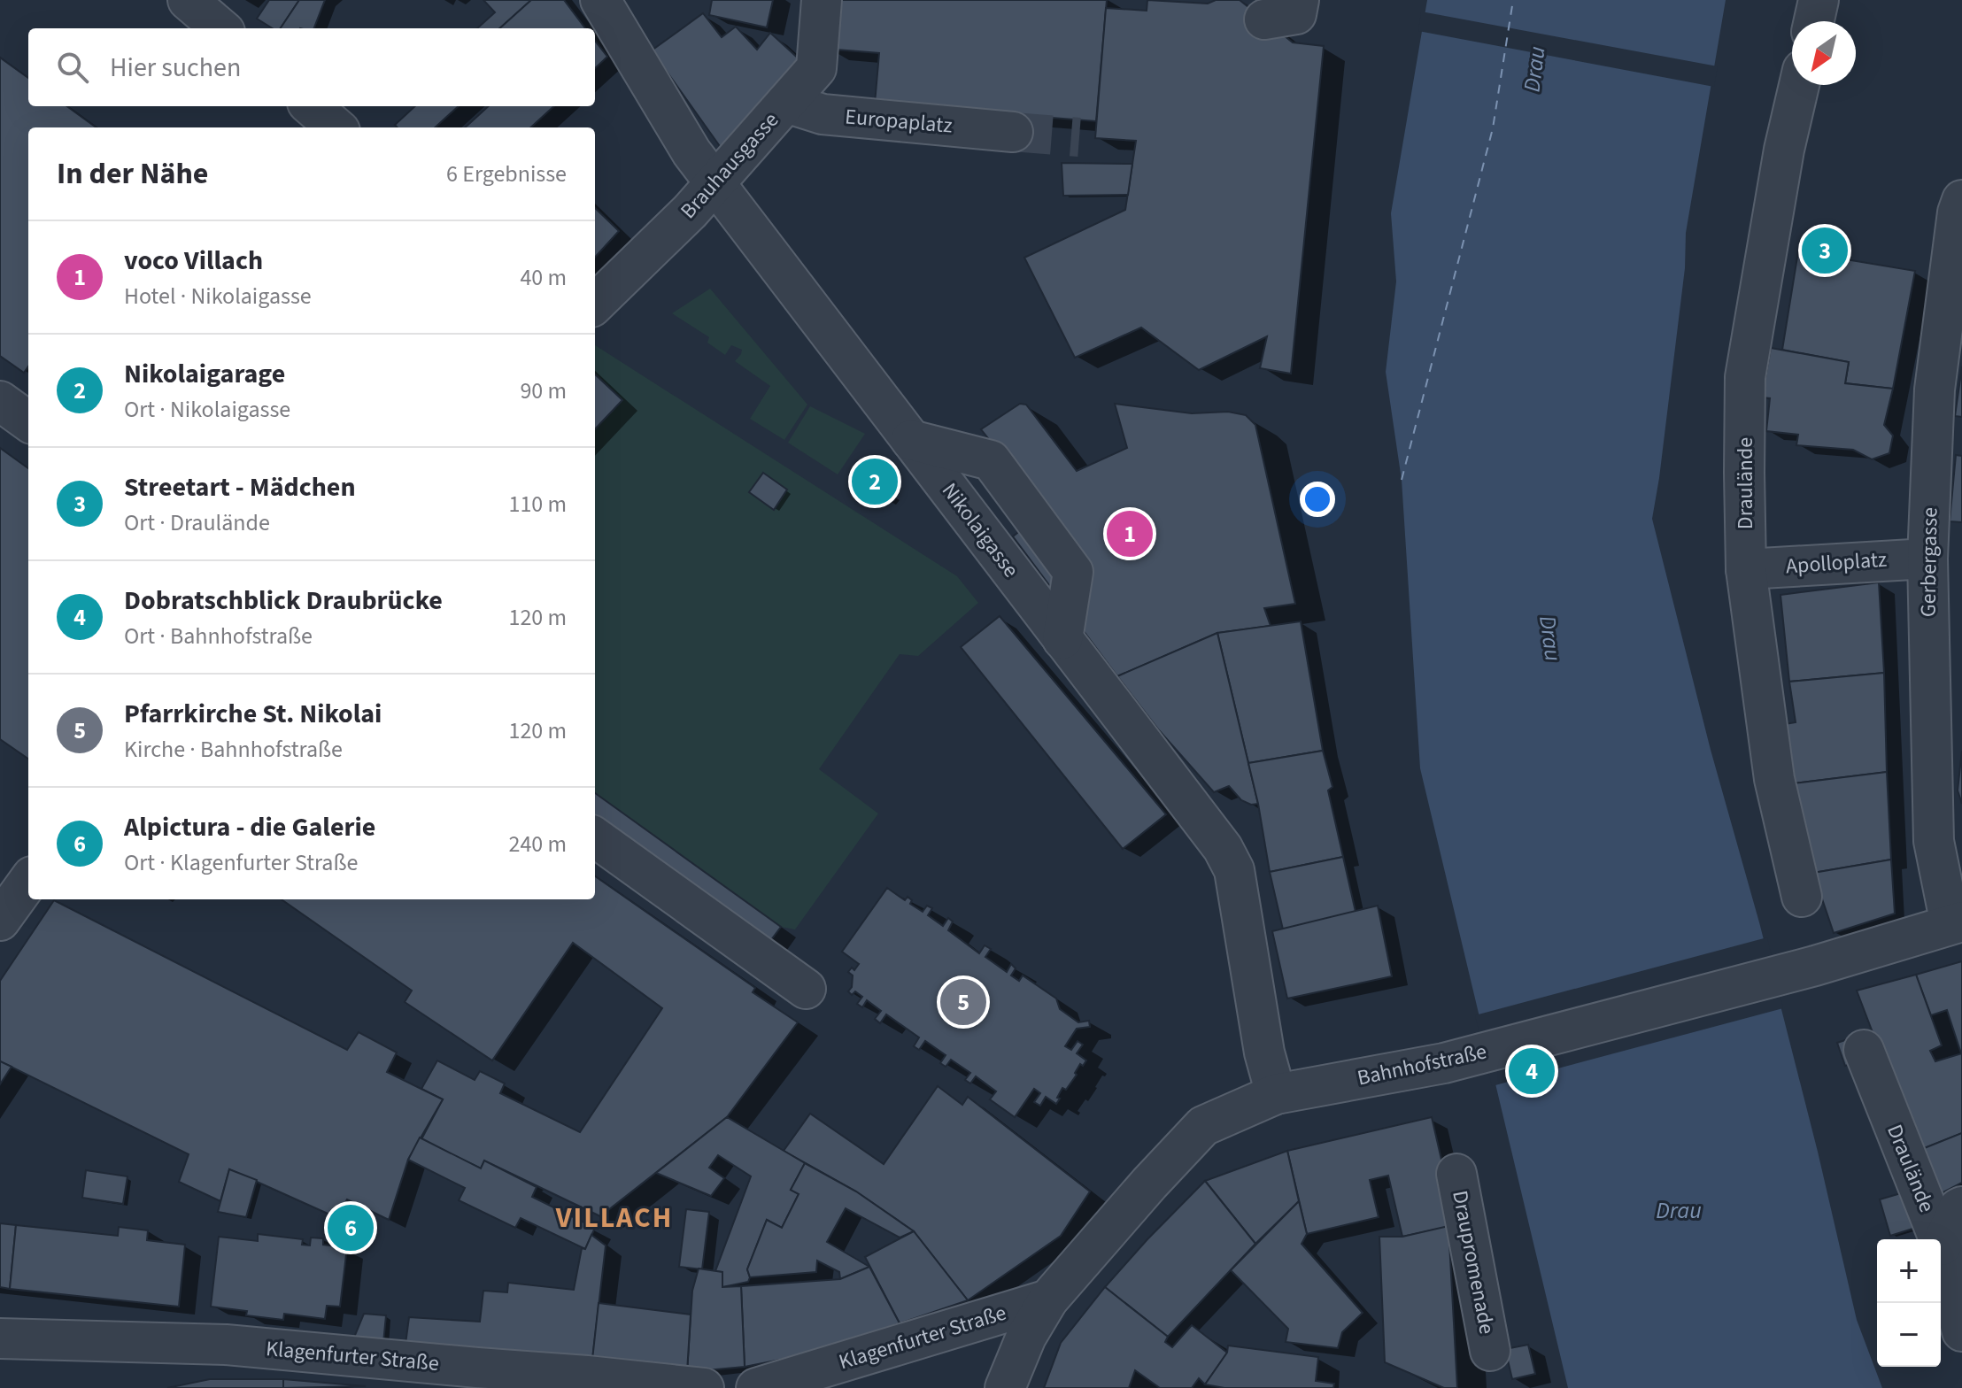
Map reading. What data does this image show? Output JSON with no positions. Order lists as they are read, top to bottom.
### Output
{
  "streets": {
    "street": [
      "Europaplatz",
      "Brauhausgasse",
      "Draulände",
      "Nikolaigasse",
      "Gerbergasse",
      "Apolloplatz",
      "Bahnhofstraße",
      "Draupromenade",
      "Klagenfurter Straße"
    ]
  },
  "crossings": [
    ["Europaplatz", "Brauhausgasse"],
    ["Brauhausgasse", "Nikolaigasse"],
    ["Draulände", "Apolloplatz"],
    ["Nikolaigasse", "Bahnhofstraße"],
    ["Gerbergasse", "Apolloplatz"],
    ["Gerbergasse", "Bahnhofstraße"],
    ["Bahnhofstraße", "Klagenfurter Straße"]
  ],
  "districts": ["VILLACH"],
  "water": ["Drau"],
  "north": "bottom left",
  "page": {
    "search": "Hier suchen",
    "heading": ["In der Nähe", "6 Ergebnisse"],
    "list": [
      {
        "mark": "1",
        "name": "voco Villach",
        "note": "Hotel · Nikolaigasse",
        "value": "40 m"
      },
      {
        "mark": "2",
        "name": "Nikolaigarage",
        "note": "Ort · Nikolaigasse",
        "value": "90 m"
      },
      {
        "mark": "3",
        "name": "Streetart - Mädchen",
        "note": "Ort · Draulände",
        "value": "110 m"
      },
      {
        "mark": "4",
        "name": "Dobratschblick Draubrücke",
        "note": "Ort · Bahnhofstraße",
        "value": "120 m"
      },
      {
        "mark": "5",
        "name": "Pfarrkirche St. Nikolai",
        "note": "Kirche · Bahnhofstraße",
        "value": "120 m"
      },
      {
        "mark": "6",
        "name": "Alpictura - die Galerie",
        "note": "Ort · Klagenfurter Straße",
        "value": "240 m"
      }
    ],
    "pins": [
      "3",
      "2",
      "1",
      "5",
      "4",
      "6"
    ],
    "map_buttons": ["+", "−"]
  }
}
